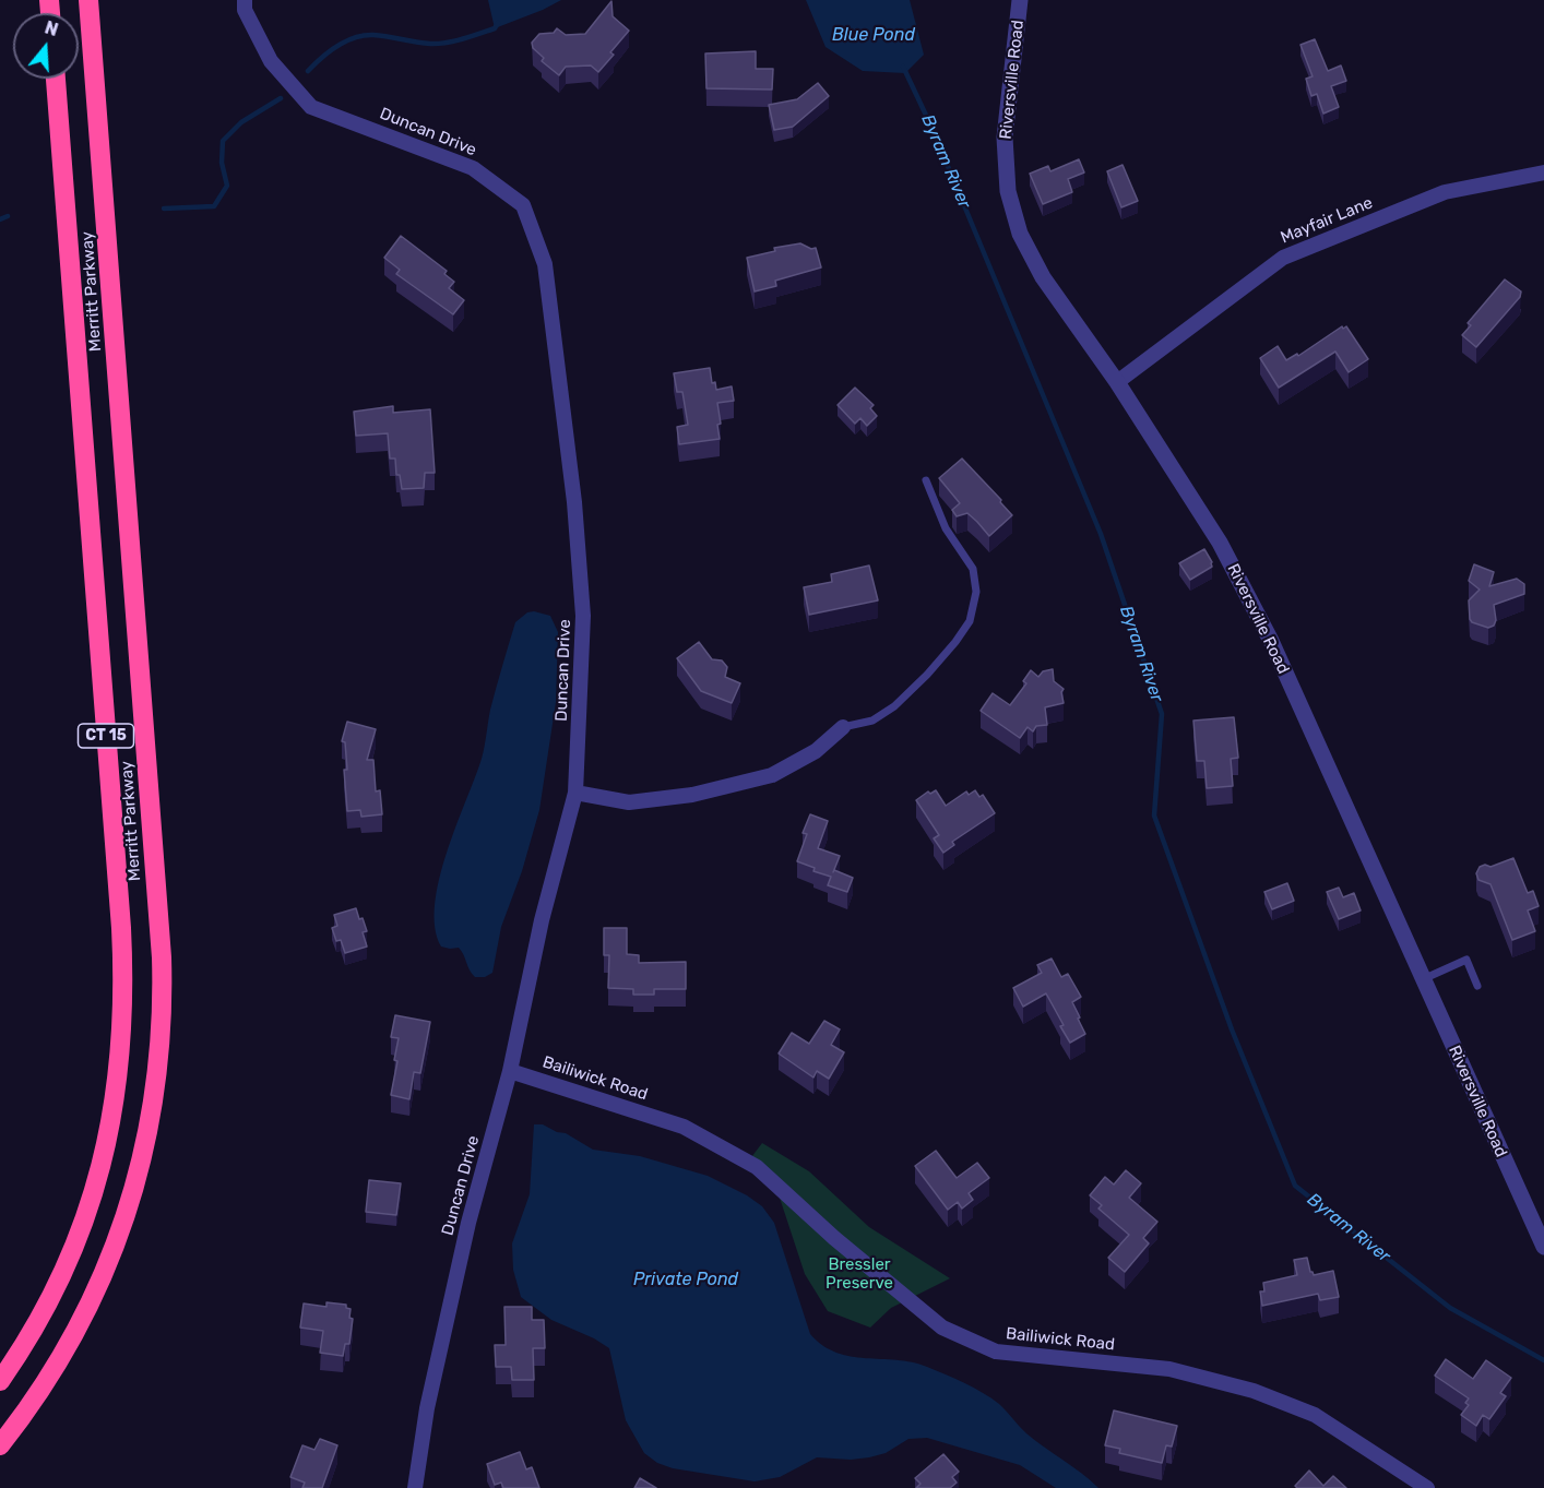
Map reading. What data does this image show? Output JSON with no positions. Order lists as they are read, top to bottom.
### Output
{
  "streets": {
    "highway": ["Merritt Parkway", "CT 15"],
    "street": [
      "Riversville Road",
      "Duncan Drive",
      "Mayfair Lane",
      "Bailiwick Road"
    ]
  },
  "crossings": [
    ["Riversville Road", "Mayfair Lane"],
    ["Duncan Drive", "Bailiwick Road"]
  ],
  "water": ["Blue Pond", "Byram River", "Private Pond"],
  "parks": ["Bressler Preserve"],
  "north": "top"
}
